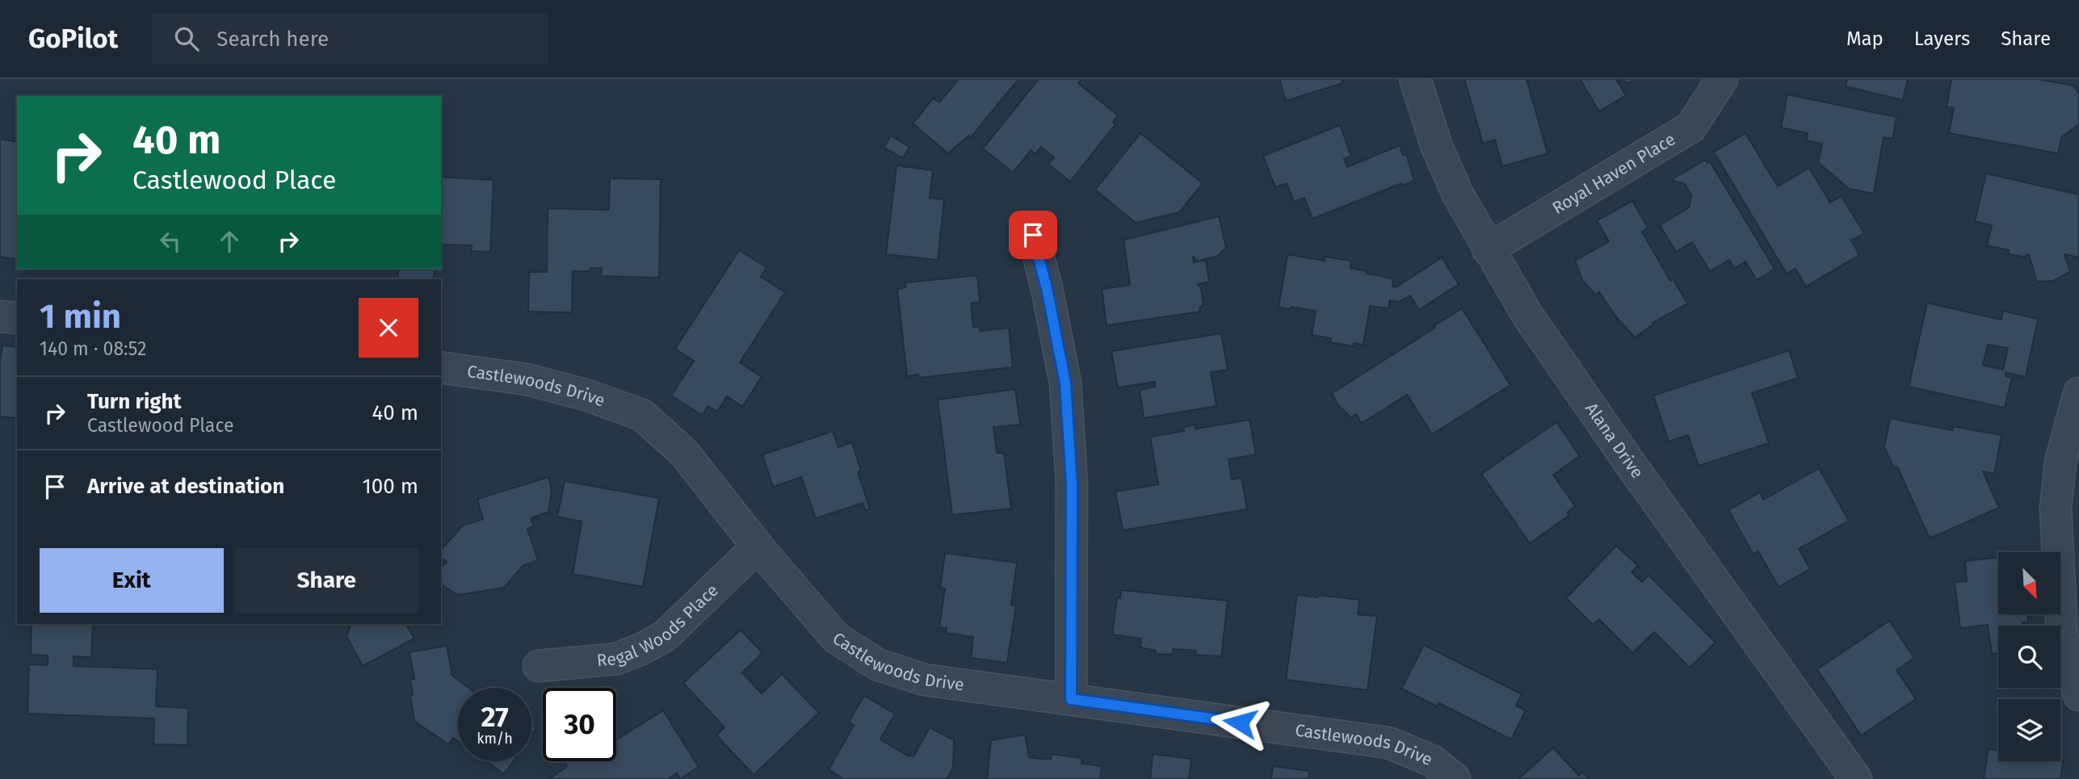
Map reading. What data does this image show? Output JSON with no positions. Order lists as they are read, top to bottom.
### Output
{
  "streets": {
    "street": [
      "Royal Haven Place",
      "Castlewoods Drive",
      "Alana Drive",
      "Regal Woods Place"
    ]
  },
  "crossings": [
    ["Royal Haven Place", "Alana Drive"],
    ["Castlewoods Drive", "Regal Woods Place"]
  ],
  "north": "bottom right",
  "page": {
    "header": "GoPilot",
    "search": "Search here",
    "nav": ["Map", "Layers", "Share"],
    "turn": ["40 m", "Castlewood Place"],
    "heading": ["1 min", "140 m · 08:52"],
    "list": [
      {
        "name": "Turn right",
        "note": "Castlewood Place",
        "value": "40 m"
      },
      {
        "name": "Arrive at destination",
        "value": "100 m"
      }
    ],
    "buttons": ["Exit", "Share"],
    "speed": "27 km/h",
    "limit": "30"
  }
}
